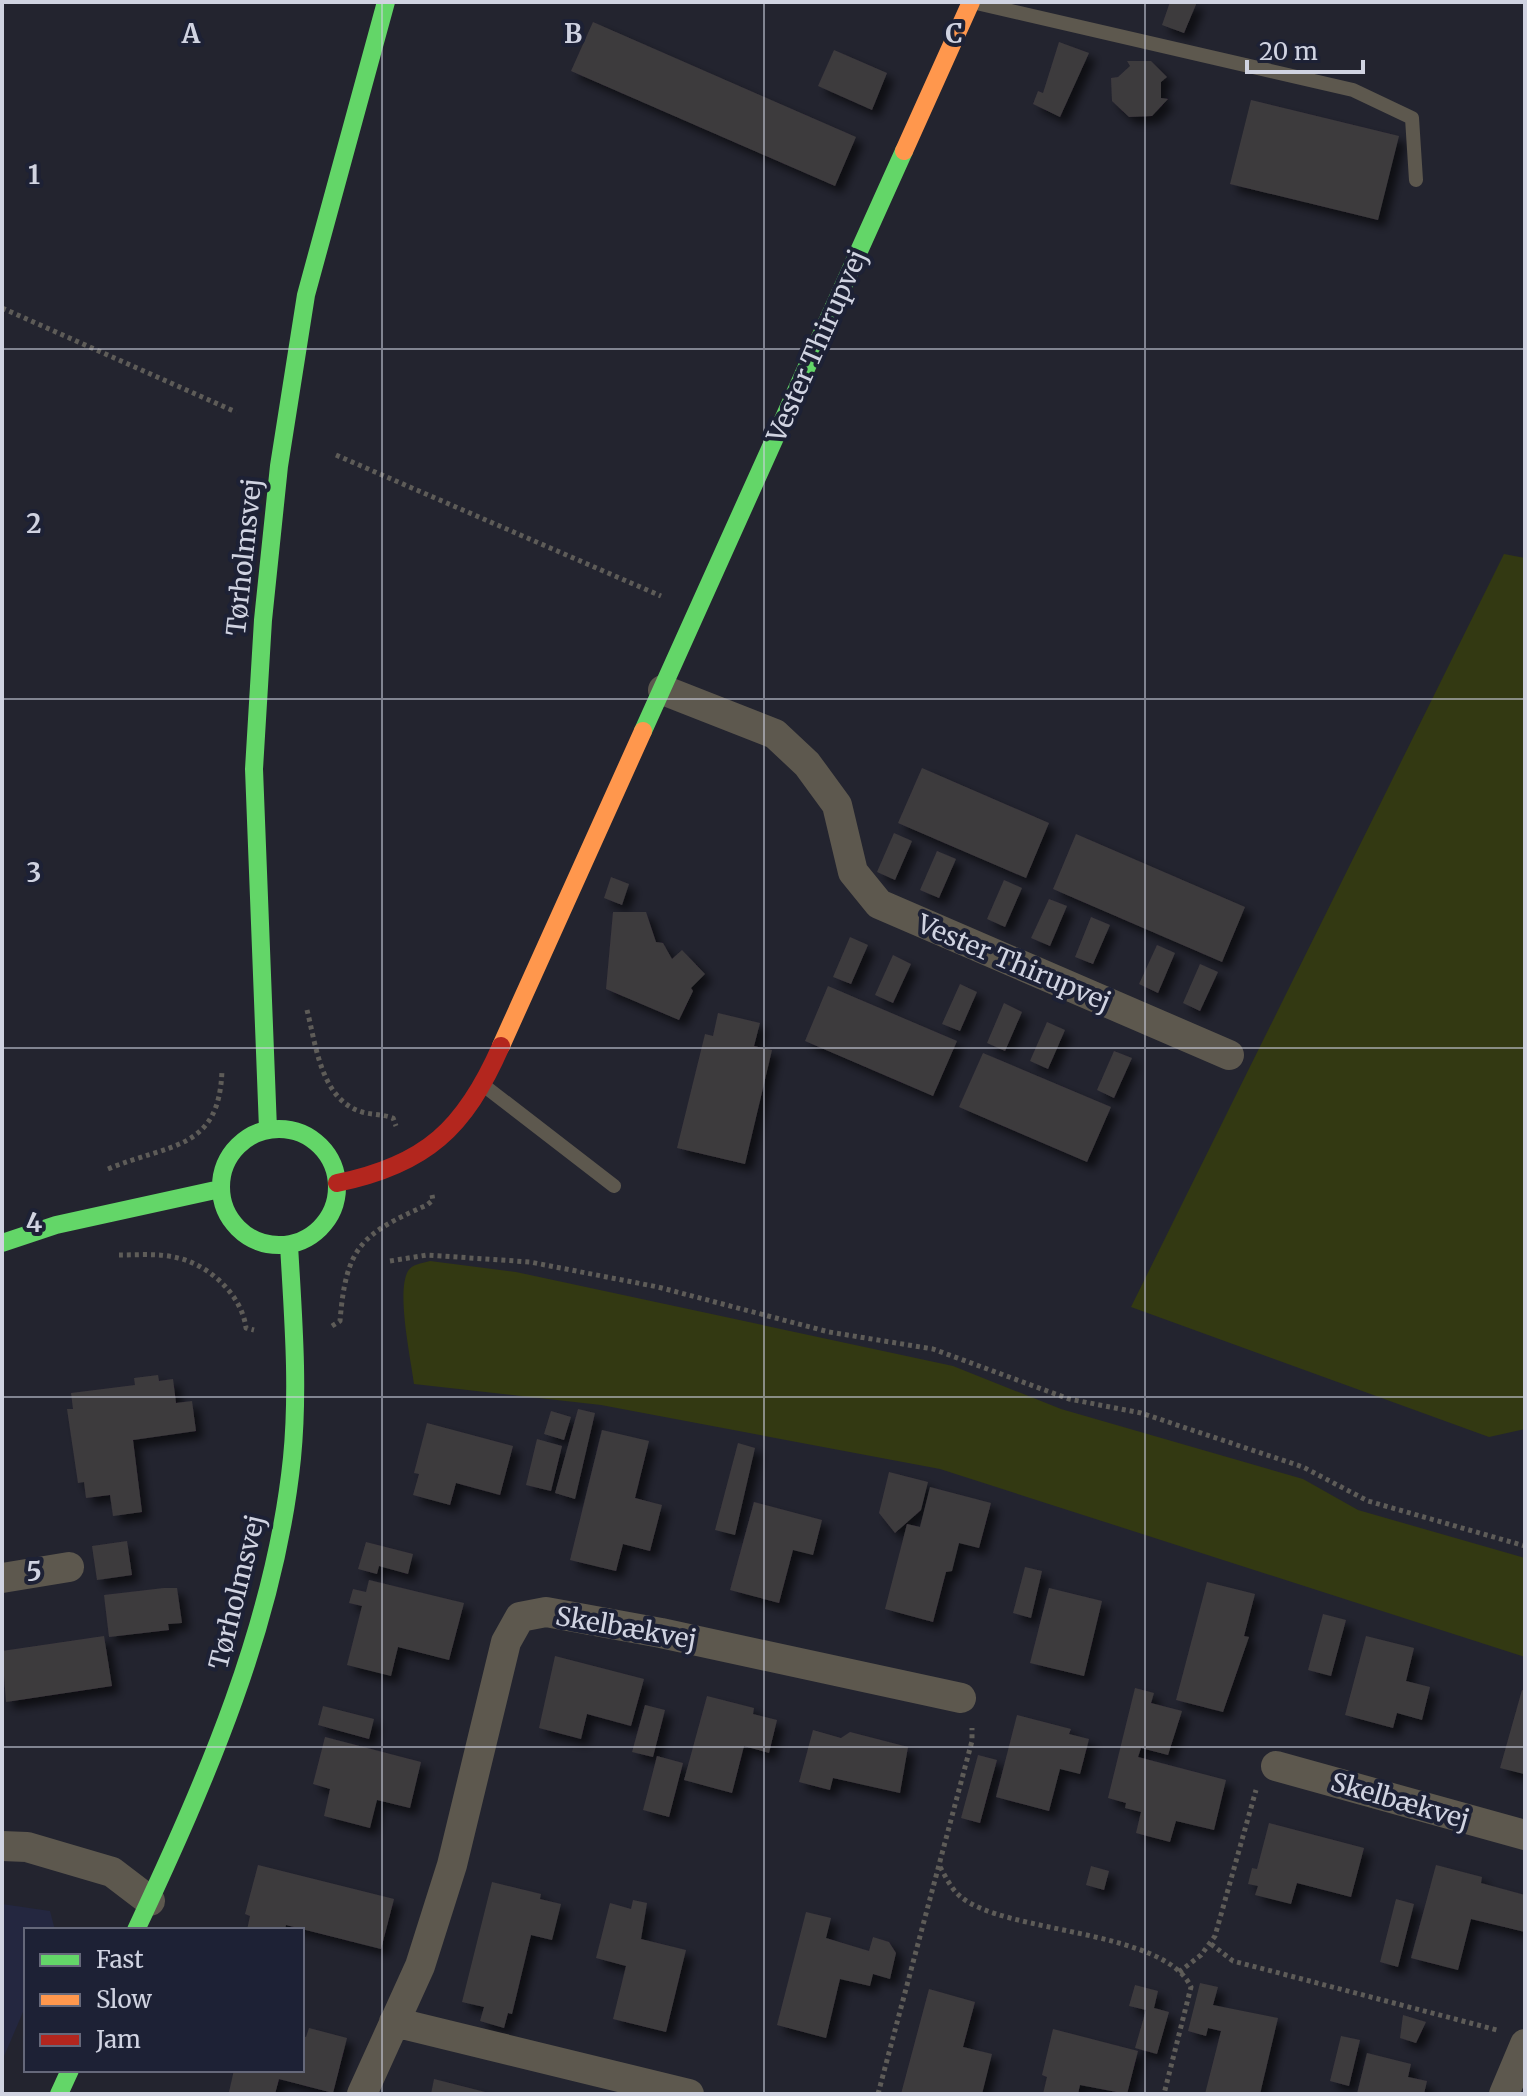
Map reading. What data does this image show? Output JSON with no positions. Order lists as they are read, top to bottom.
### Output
{
  "streets": {
    "street": ["Vester Thirupvej", "Tørholmsvej", "Skelbækvej"]
  },
  "crossings": [
    ["Vester Thirupvej", "Tørholmsvej"]
  ],
  "legend": ["Fast", "Slow", "Jam"],
  "scale_bar": "20 m",
  "grid": {
    "columns": ["A", "B", "C"],
    "rows": [
      "1",
      "2",
      "3",
      "4",
      "5"
    ]
  }
}
